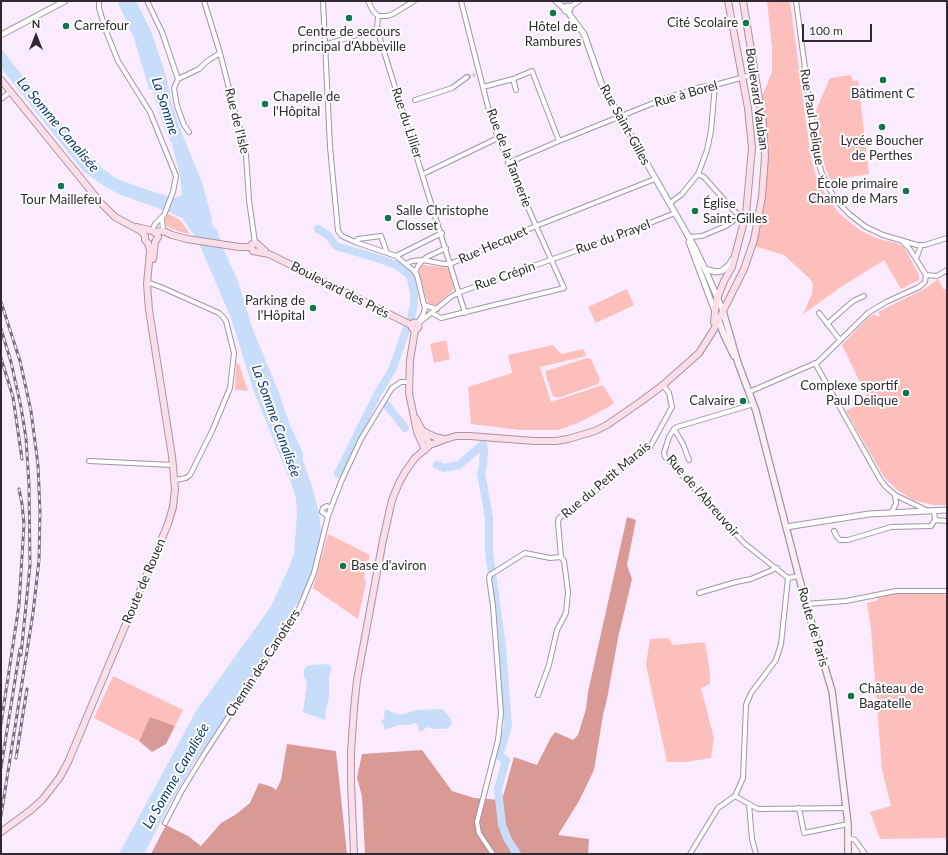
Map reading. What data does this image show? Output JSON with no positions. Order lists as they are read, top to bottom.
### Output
{
  "streets": {
    "main road": [
      "Boulevard Vauban",
      "Rue Saint-Gilles",
      "Boulevard des Prés",
      "Route de Rouen",
      "Route de Paris"
    ],
    "street": [
      "Rue à Borel",
      "Rue Paul Delique",
      "Rue de l'Isle",
      "Rue du Lillier",
      "Rue de la Tannerie",
      "Rue du Prayel",
      "Rue Hecquet",
      "Rue Crépin",
      "Rue du Petit Marais",
      "Rue de l'Abreuvoir",
      "Chemin des Canotiers"
    ]
  },
  "crossings": [
    ["Rue à Borel", "Boulevard Vauban"],
    ["Rue à Borel", "Rue Saint-Gilles"],
    ["Rue à Borel", "Rue de la Tannerie"],
    ["Boulevard Vauban", "Rue Saint-Gilles"],
    ["Rue de l'Isle", "Boulevard des Prés"],
    ["Rue du Lillier", "Rue de la Tannerie"],
    ["Rue du Lillier", "Rue Hecquet"],
    ["Rue du Lillier", "Rue Crépin"],
    ["Rue Saint-Gilles", "Rue du Prayel"],
    ["Rue Saint-Gilles", "Rue Hecquet"],
    ["Rue Saint-Gilles", "Route de Paris"],
    ["Rue de la Tannerie", "Rue du Prayel"],
    ["Rue de la Tannerie", "Rue Hecquet"],
    ["Rue de la Tannerie", "Rue Crépin"],
    ["Rue du Prayel", "Rue Crépin"],
    ["Rue Crépin", "Boulevard des Prés"],
    ["Boulevard des Prés", "Route de Rouen"]
  ],
  "water": ["La Somme", "La Somme Canalisée"],
  "places": [
    "Hôtel de Rambures",
    "Centre de secours principal d'Abbeville",
    "Cité Scolaire",
    "Carrefour",
    "Bâtiment C",
    "Chapelle de l'Hôpital",
    "Lycée Boucher de Perthes",
    "Tour Maillefeu",
    "École primaire Champ de Mars",
    "Église Saint-Gilles",
    "Salle Christophe Closset",
    "Parking de l'Hôpital",
    "Complexe sportif Paul Delique",
    "Calvaire",
    "Base d'aviron",
    "Château de Bagatelle"
  ],
  "scale_bar": "100 m",
  "north": "top"
}
